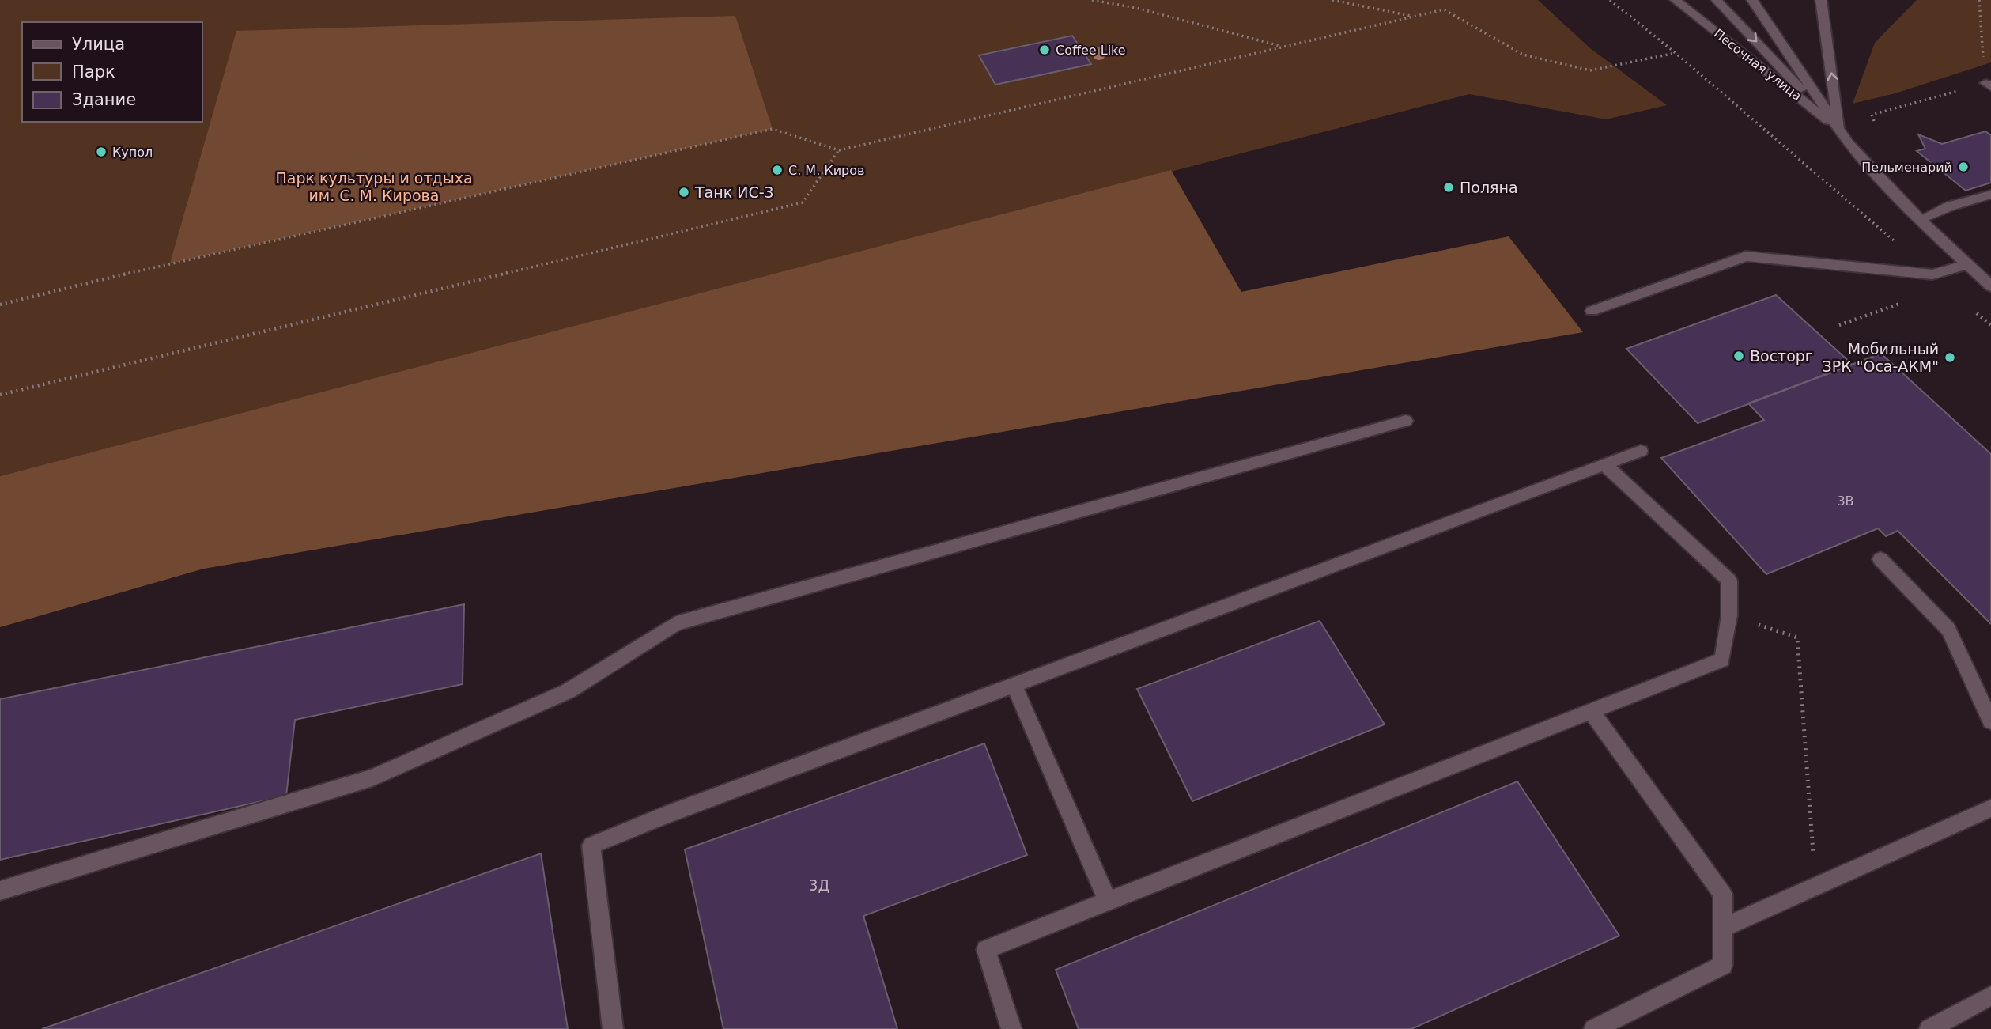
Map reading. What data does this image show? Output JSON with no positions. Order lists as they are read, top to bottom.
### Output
{
  "streets": {
    "street": ["Песочная улица"]
  },
  "parks": ["Парк культуры и отдыха им. С. М. Кирова"],
  "places": [
    "Coffee Like",
    "Купол",
    "Пельменарий",
    "С. М. Киров",
    "Поляна",
    "Танк ИС-3",
    "Восторг",
    "Мобильный ЗРК \"Оса-АКМ\""
  ],
  "house_numbers": ["3В", "3Д"],
  "legend": ["Улица", "Парк", "Здание"]
}
